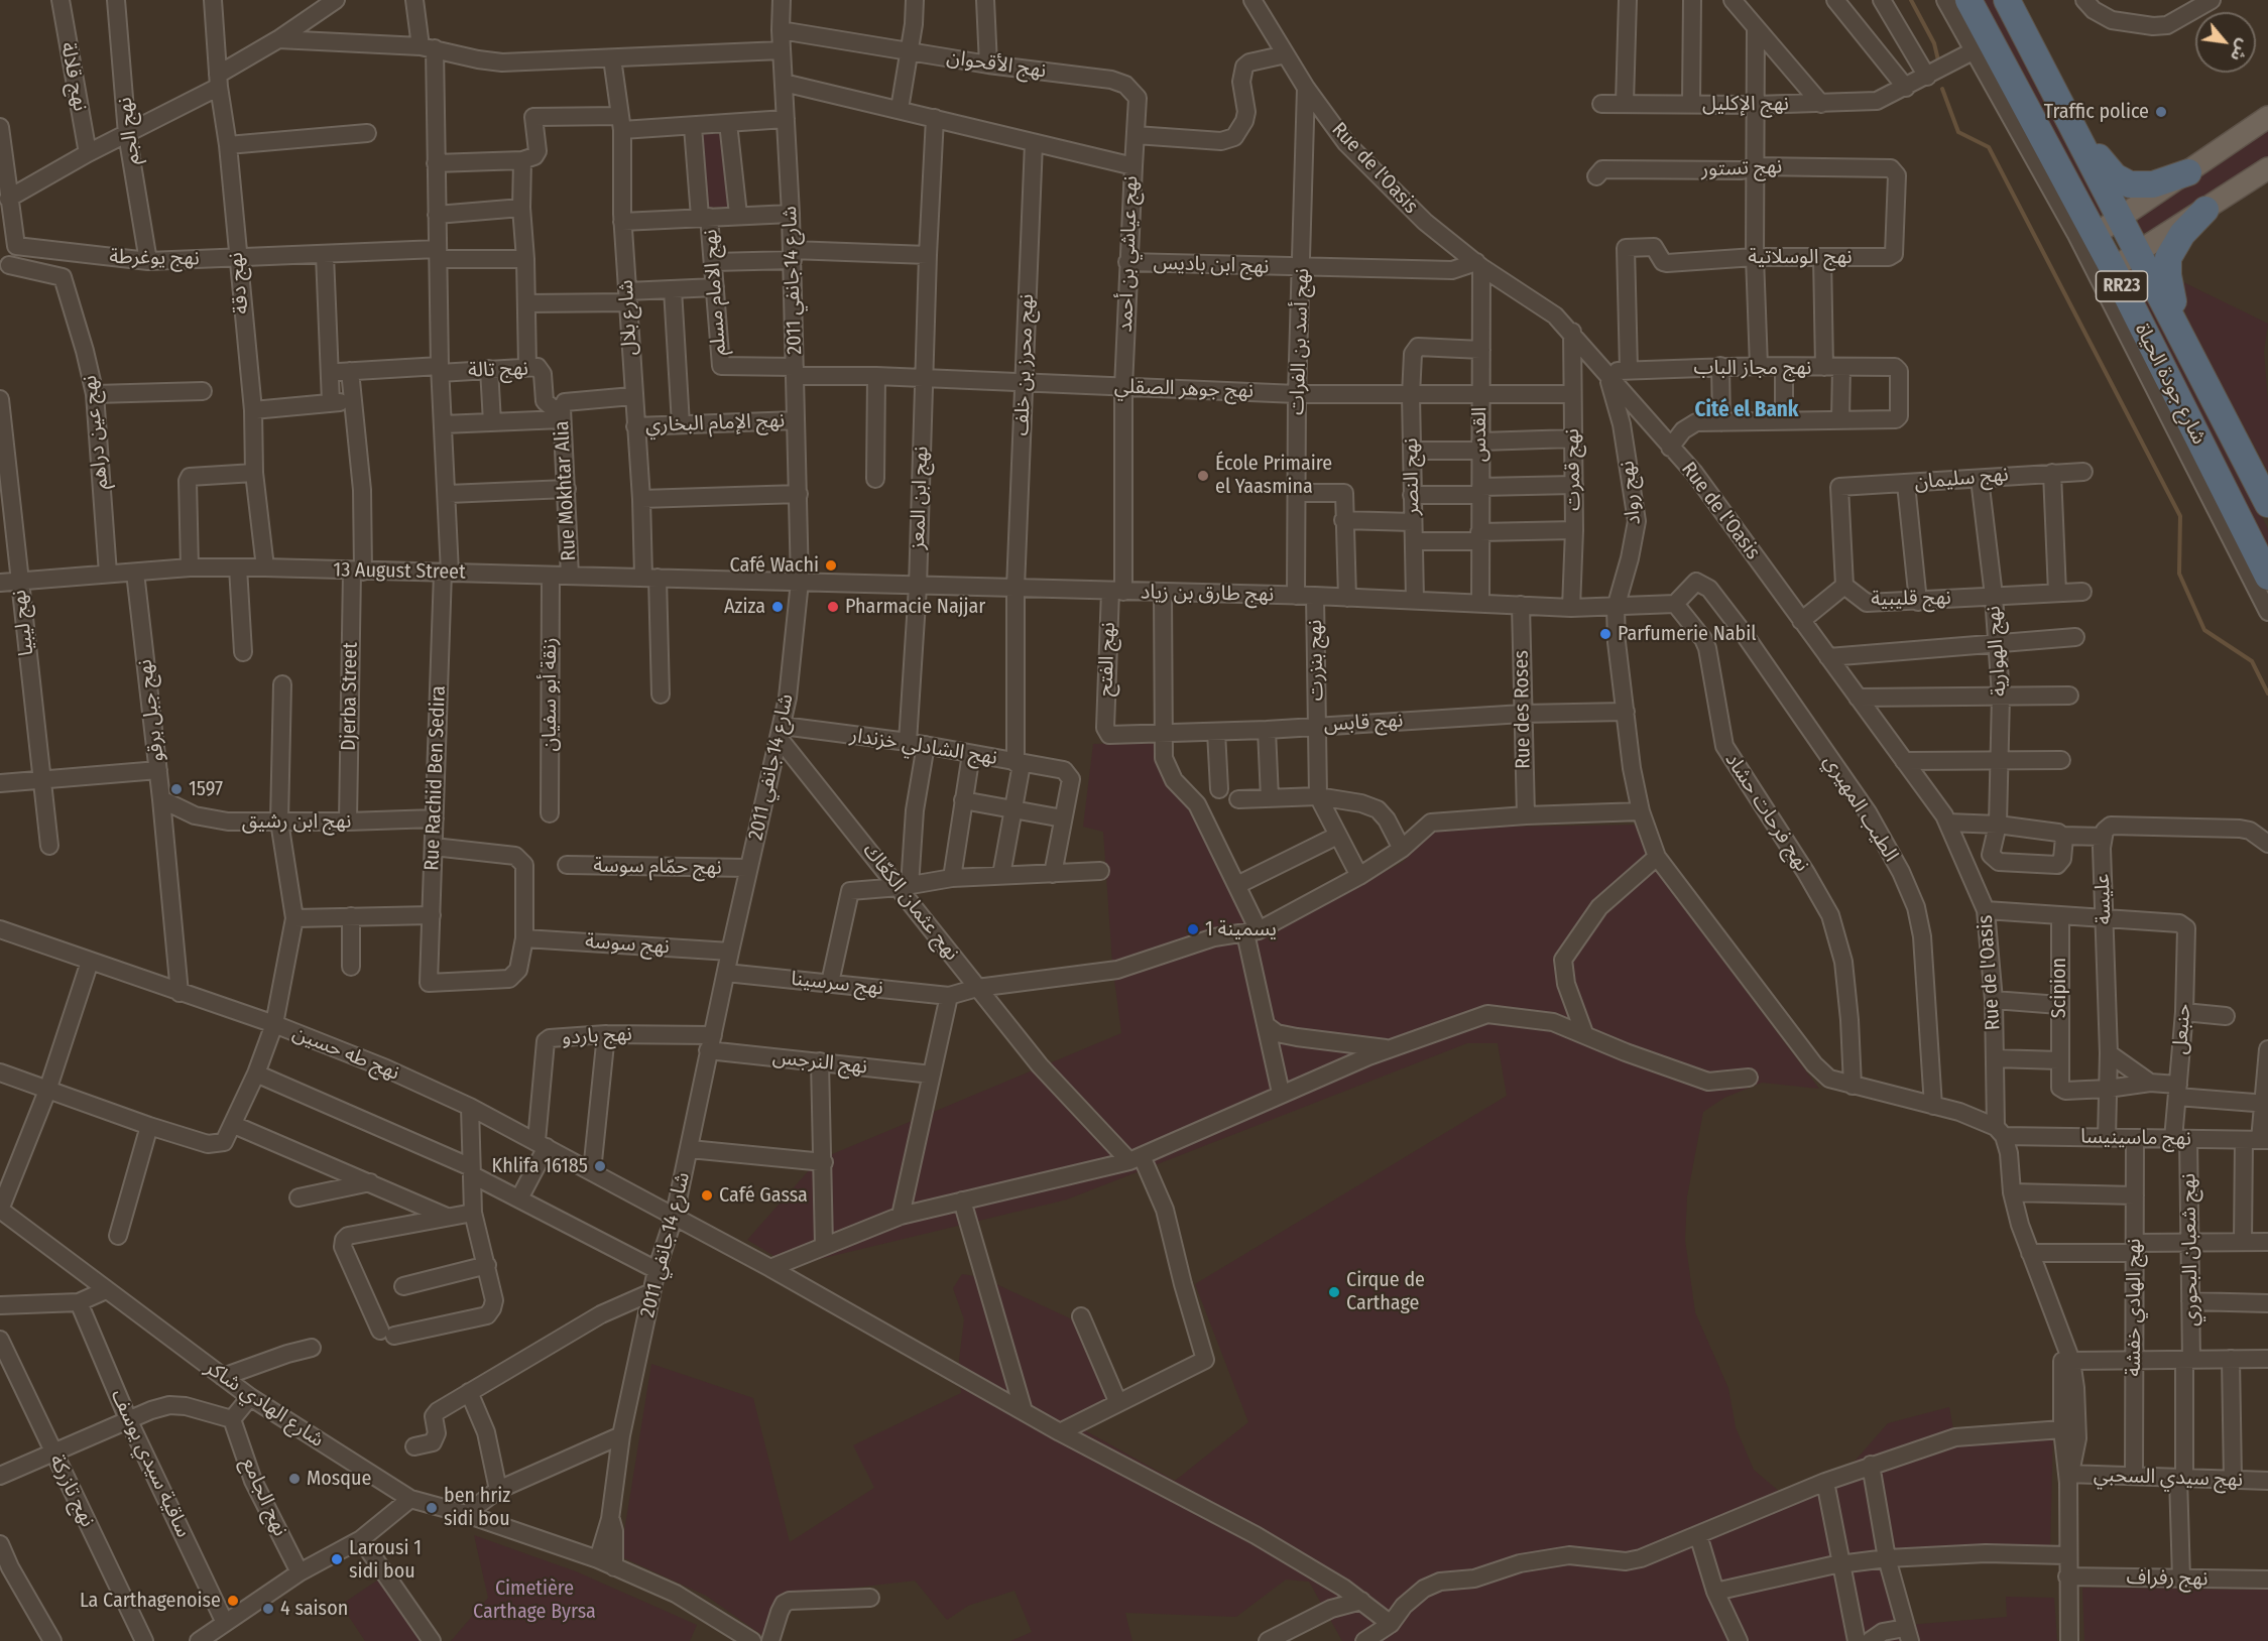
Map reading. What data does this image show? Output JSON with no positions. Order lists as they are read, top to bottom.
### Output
{
  "streets": {
    "highway": ["RR23", "شارع جودة الحياة"],
    "street": [
      "نهج الأقحوان",
      "نهج قلالة",
      "نهج الإكليل",
      "نهج الجم",
      "Rue de l'Oasis",
      "نهج تستور",
      "نهج عياشي بن أحمد",
      "نهج الوسلاتية",
      "نهج يوغرطة",
      "نهج ابن باديس",
      "شارع 14جانفي 2011",
      "نهج دقة",
      "نهج الامام مسلم",
      "شارع بلال",
      "نهج أسد بن الفرات",
      "نهج محرز بن خلف",
      "نهج مجاز الباب",
      "نهج تالة",
      "نهج جوهر الصقلي",
      "نهج الإمام البخاري",
      "نهج عين دراهم",
      "القدس",
      "نهج قمرت",
      "نهج النصر",
      "نهج سليمان",
      "Rue Mokhtar Alia",
      "نهج رواد",
      "نهج ابن المعز",
      "13 August Street",
      "نهج طارق بن زياد",
      "نهج قليبية",
      "نهج ليبيا",
      "نهج الهوارية",
      "نهج الفتح",
      "نهج بنزرت",
      "زنقة أبو سفيان",
      "Djerba Street",
      "Rue des Roses",
      "نهج جبل برقو",
      "نهج قابس",
      "نهج الشادلي خزندار",
      "Rue Rachid Ben Sedira",
      "الطيب المهيري",
      "نهج فرحات حشاد",
      "نهج ابن رشيق",
      "نهج حمّام سوسة",
      "عليسة",
      "نهج عثمان الكعّاك",
      "نهج سوسة",
      "نهج سرسينا",
      "Scipion",
      "حنبعل",
      "نهج باردو",
      "نهج طه حسين",
      "نهج النرجس",
      "نهج ماسينيسا",
      "نهج شعبان البحوري",
      "نهج الهادي خفشة",
      "شارع الهادي شاكر",
      "ساقية سيدي يوسف",
      "نهج سيدي السحبي",
      "نهج تازركة",
      "نهج الجامع",
      "نهج رفراف"
    ]
  },
  "crossings": [
    ["نهج الأقحوان", "نهج عياشي بن أحمد"],
    ["نهج الأقحوان", "شارع 14جانفي 2011"],
    ["نهج الجم", "نهج يوغرطة"],
    ["Rue de l'Oasis", "نهج ابن باديس"],
    ["Rue de l'Oasis", "نهج أسد بن الفرات"],
    ["Rue de l'Oasis", "نهج مجاز الباب"],
    ["Rue de l'Oasis", "القدس"],
    ["Rue de l'Oasis", "نهج قمرت"],
    ["Rue de l'Oasis", "نهج رواد"],
    ["Rue de l'Oasis", "نهج ماسينيسا"],
    ["نهج تستور", "نهج الوسلاتية"],
    ["نهج عياشي بن أحمد", "نهج ابن باديس"],
    ["نهج عياشي بن أحمد", "شارع 14جانفي 2011"],
    ["نهج عياشي بن أحمد", "نهج محرز بن خلف"],
    ["نهج عياشي بن أحمد", "نهج جوهر الصقلي"],
    ["نهج عياشي بن أحمد", "نهج ابن المعز"],
    ["نهج عياشي بن أحمد", "نهج طارق بن زياد"],
    ["نهج عياشي بن أحمد", "نهج الفتح"],
    ["نهج الوسلاتية", "نهج مجاز الباب"],
    ["نهج يوغرطة", "نهج دقة"],
    ["نهج يوغرطة", "نهج عين دراهم"],
    ["نهج يوغرطة", "Rue Rachid Ben Sedira"],
    ["نهج ابن باديس", "نهج أسد بن الفرات"],
    ["نهج ابن باديس", "القدس"],
    ["شارع 14جانفي 2011", "نهج الامام مسلم"],
    ["شارع 14جانفي 2011", "نهج جوهر الصقلي"],
    ["شارع 14جانفي 2011", "نهج الإمام البخاري"],
    ["شارع 14جانفي 2011", "13 August Street"],
    ["شارع 14جانفي 2011", "نهج طارق بن زياد"],
    ["شارع 14جانفي 2011", "نهج الشادلي خزندار"],
    ["شارع 14جانفي 2011", "نهج حمّام سوسة"],
    ["شارع 14جانفي 2011", "نهج عثمان الكعّاك"],
    ["شارع 14جانفي 2011", "نهج سوسة"],
    ["شارع 14جانفي 2011", "نهج سرسينا"],
    ["شارع 14جانفي 2011", "نهج باردو"],
    ["شارع 14جانفي 2011", "نهج طه حسين"],
    ["شارع 14جانفي 2011", "نهج النرجس"],
    ["شارع 14جانفي 2011", "شارع الهادي شاكر"],
    ["نهج دقة", "13 August Street"],
    ["نهج الامام مسلم", "نهج جوهر الصقلي"],
    ["شارع بلال", "نهج الإمام البخاري"],
    ["شارع بلال", "Rue Mokhtar Alia"],
    ["شارع بلال", "13 August Street"],
    ["نهج أسد بن الفرات", "نهج جوهر الصقلي"],
    ["نهج أسد بن الفرات", "نهج طارق بن زياد"],
    ["نهج محرز بن خلف", "نهج جوهر الصقلي"],
    ["نهج محرز بن خلف", "نهج طارق بن زياد"],
    ["نهج محرز بن خلف", "نهج الشادلي خزندار"],
    ["نهج مجاز الباب", "نهج رواد"],
    ["نهج تالة", "Rue Mokhtar Alia"],
    ["نهج تالة", "Djerba Street"],
    ["نهج تالة", "Rue Rachid Ben Sedira"],
    ["نهج جوهر الصقلي", "القدس"],
    ["نهج جوهر الصقلي", "نهج قمرت"],
    ["نهج جوهر الصقلي", "نهج النصر"],
    ["نهج جوهر الصقلي", "نهج ابن المعز"],
    ["نهج عين دراهم", "13 August Street"],
    ["القدس", "نهج النصر"],
    ["القدس", "نهج طارق بن زياد"],
    ["نهج قمرت", "نهج طارق بن زياد"],
    ["نهج النصر", "نهج طارق بن زياد"],
    ["نهج سليمان", "نهج قليبية"],
    ["نهج سليمان", "نهج الهوارية"],
    ["Rue Mokhtar Alia", "13 August Street"],
    ["نهج رواد", "نهج طارق بن زياد"],
    ["نهج رواد", "نهج قابس"],
    ["نهج رواد", "الطيب المهيري"],
    ["نهج رواد", "نهج فرحات حشاد"],
    ["نهج رواد", "نهج ماسينيسا"],
    ["نهج ابن المعز", "نهج طارق بن زياد"],
    ["نهج ابن المعز", "نهج الشادلي خزندار"],
    ["13 August Street", "نهج طارق بن زياد"],
    ["13 August Street", "نهج ليبيا"],
    ["13 August Street", "زنقة أبو سفيان"],
    ["13 August Street", "Djerba Street"],
    ["13 August Street", "نهج جبل برقو"],
    ["13 August Street", "Rue Rachid Ben Sedira"],
    ["نهج طارق بن زياد", "نهج الفتح"],
    ["نهج طارق بن زياد", "نهج بنزرت"],
    ["نهج طارق بن زياد", "Rue des Roses"],
    ["نهج قليبية", "نهج الهوارية"],
    ["نهج الفتح", "نهج قابس"],
    ["نهج بنزرت", "نهج قابس"],
    ["Djerba Street", "نهج ابن رشيق"],
    ["Rue des Roses", "نهج قابس"],
    ["نهج جبل برقو", "نهج ابن رشيق"],
    ["نهج جبل برقو", "نهج طه حسين"],
    ["نهج الشادلي خزندار", "نهج عثمان الكعّاك"],
    ["Rue Rachid Ben Sedira", "نهج ابن رشيق"],
    ["Rue Rachid Ben Sedira", "نهج سوسة"],
    ["الطيب المهيري", "نهج فرحات حشاد"],
    ["عليسة", "Scipion"],
    ["عليسة", "حنبعل"],
    ["عليسة", "نهج ماسينيسا"],
    ["حنبعل", "نهج ماسينيسا"],
    ["حنبعل", "نهج شعبان البحوري"],
    ["نهج باردو", "نهج طه حسين"],
    ["نهج باردو", "نهج النرجس"],
    ["نهج ماسينيسا", "نهج شعبان البحوري"],
    ["نهج ماسينيسا", "نهج الهادي خفشة"],
    ["نهج شعبان البحوري", "نهج سيدي السحبي"],
    ["نهج شعبان البحوري", "نهج رفراف"],
    ["نهج الهادي خفشة", "نهج سيدي السحبي"]
  ],
  "districts": ["Cité el Bank"],
  "parks": ["Cimetière Carthage Byrsa"],
  "places": [
    "Traffic police",
    "École Primaire el Yaasmina",
    "Café Wachi",
    "Aziza",
    "Pharmacie Najjar",
    "Parfumerie Nabil",
    "1597",
    "يسمينة 1",
    "Khlifa 16185",
    "Café Gassa",
    "Cirque de Carthage",
    "Mosque",
    "ben hriz sidi bou",
    "Larousi 1 sidi bou",
    "La Carthagenoise",
    "4 saison"
  ],
  "north": "bottom right"
}
